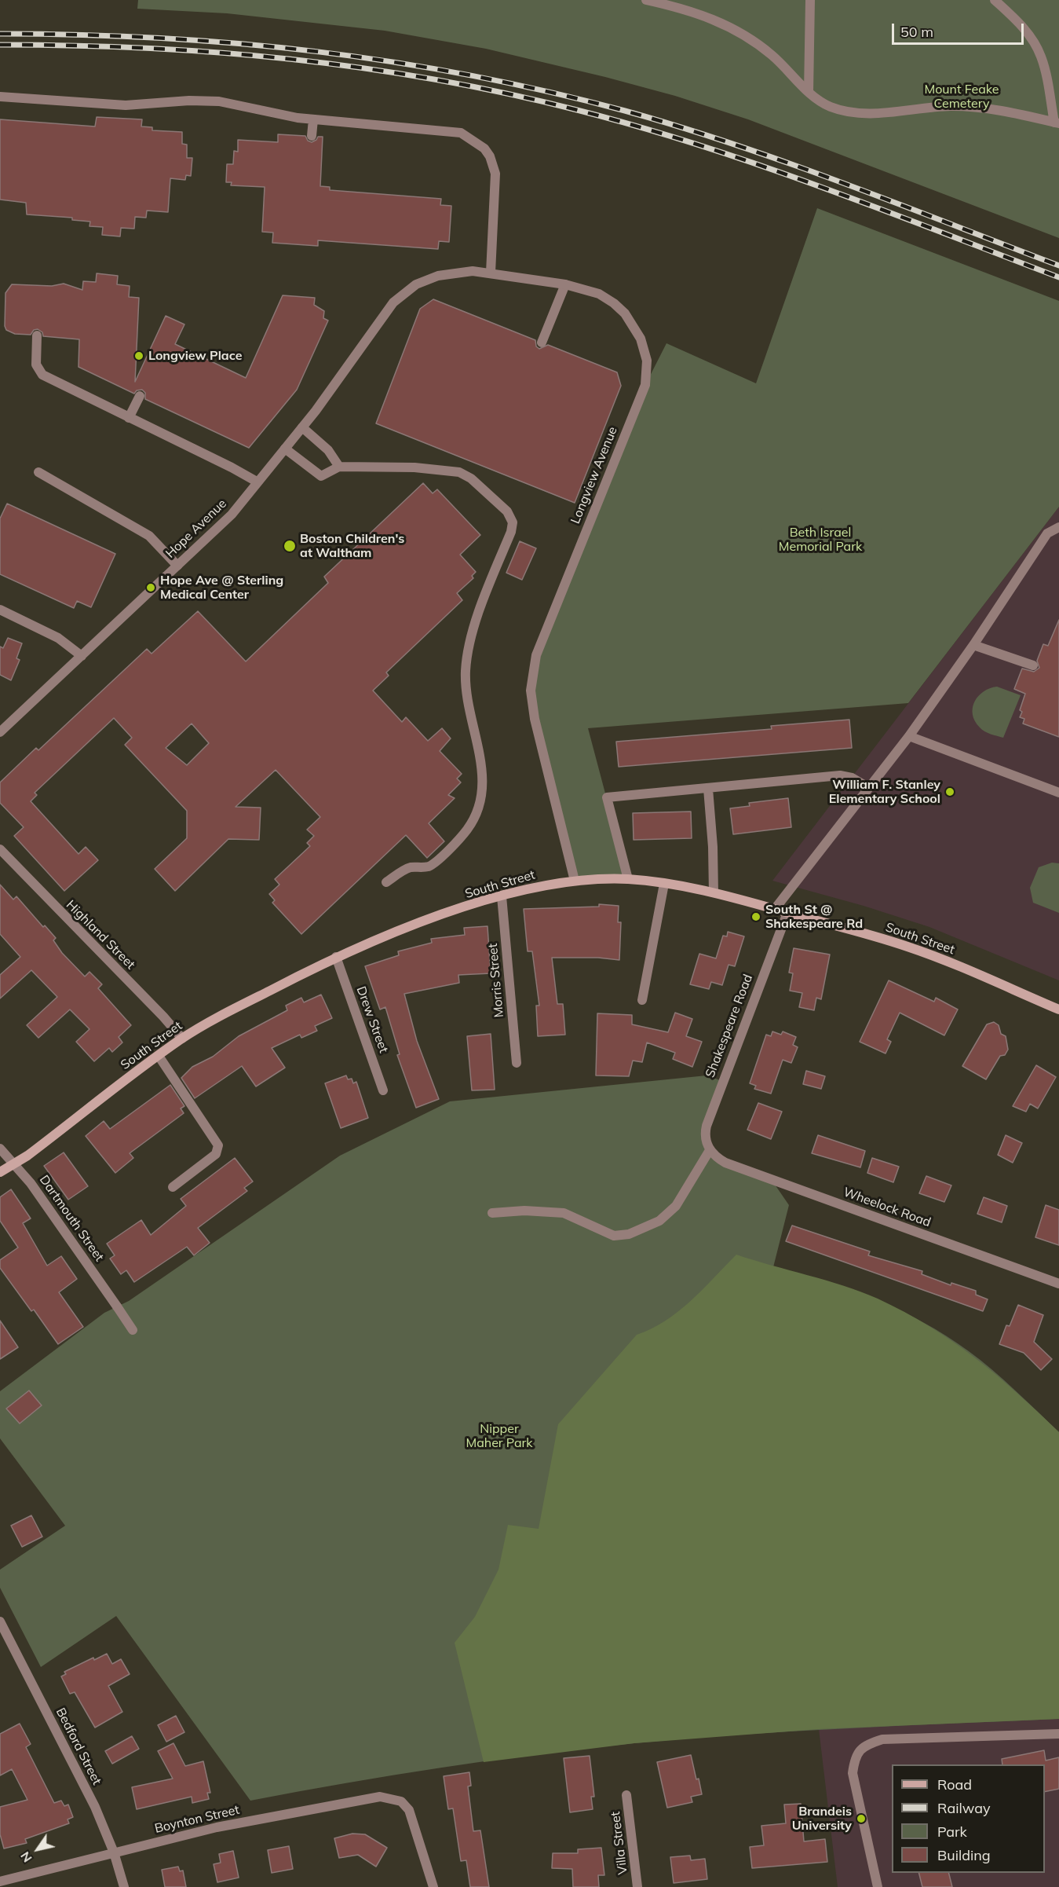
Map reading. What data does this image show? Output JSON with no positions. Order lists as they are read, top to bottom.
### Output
{
  "streets": {
    "main road": ["South Street"],
    "street": [
      "Longview Avenue",
      "Hope Avenue",
      "Highland Street",
      "Morris Street",
      "Drew Street",
      "Shakespeare Road",
      "Wheelock Road",
      "Dartmouth Street",
      "Bedford Street",
      "Boynton Street",
      "Villa Street"
    ]
  },
  "crossings": [
    ["Longview Avenue", "Hope Avenue"],
    ["Longview Avenue", "South Street"],
    ["South Street", "Highland Street"],
    ["South Street", "Morris Street"],
    ["South Street", "Drew Street"],
    ["South Street", "Shakespeare Road"],
    ["South Street", "Dartmouth Street"],
    ["Shakespeare Road", "Wheelock Road"],
    ["Bedford Street", "Boynton Street"]
  ],
  "parks": ["Mount Feake Cemetery", "Beth Israel Memorial Park", "Nipper Maher Park"],
  "places": [
    "Longview Place",
    "Boston Children's at Waltham",
    "Hope Ave @ Sterling Medical Center",
    "William F. Stanley Elementary School",
    "South St @ Shakespeare Rd",
    "Brandeis University"
  ],
  "legend": [
    "Road",
    "Railway",
    "Park",
    "Building"
  ],
  "scale_bar": "50 m",
  "north": "bottom left"
}
